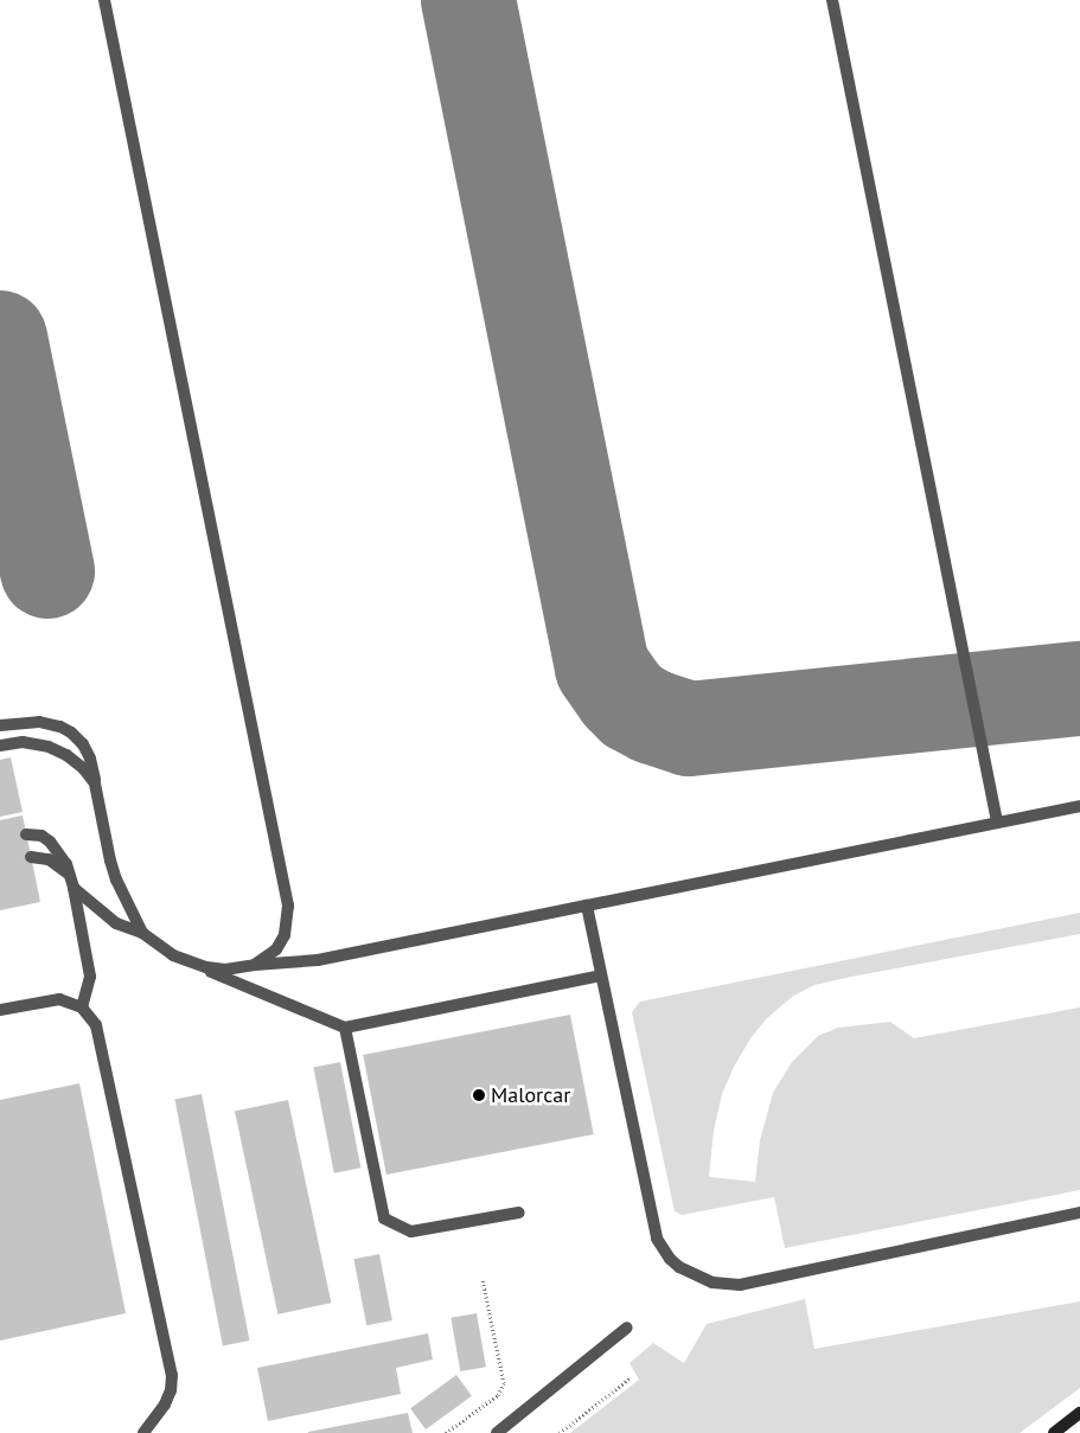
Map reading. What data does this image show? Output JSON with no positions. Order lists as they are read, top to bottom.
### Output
{
  "places": ["Malorcar"]
}
